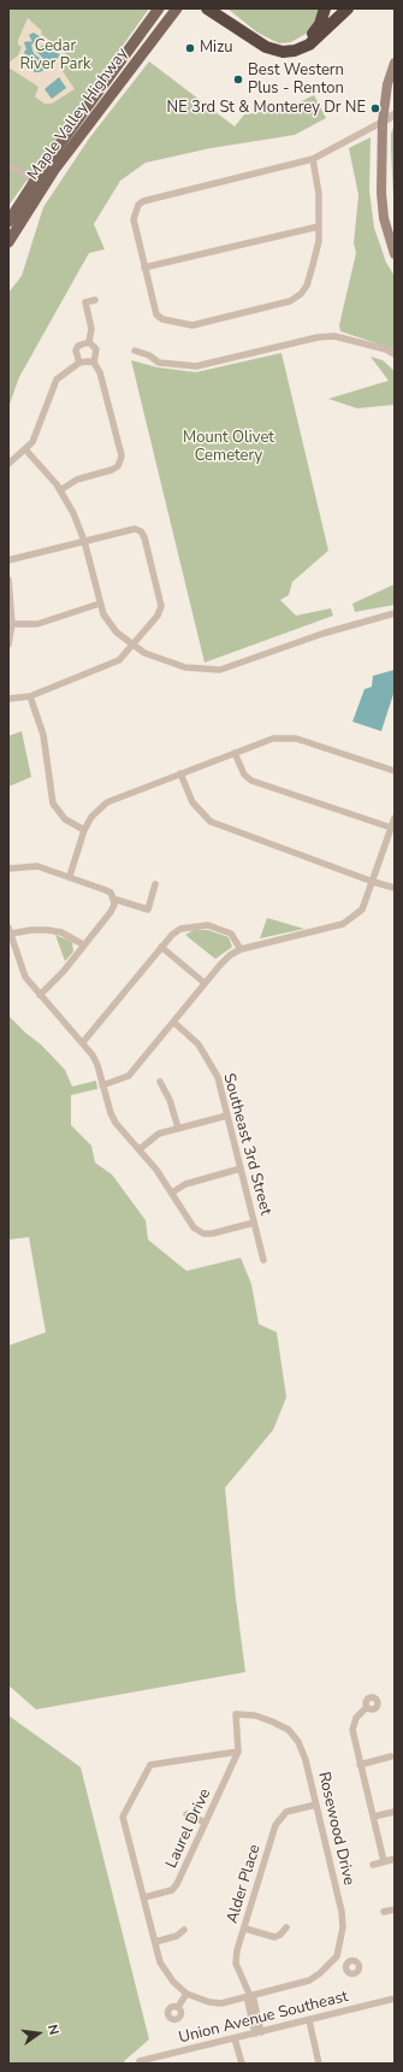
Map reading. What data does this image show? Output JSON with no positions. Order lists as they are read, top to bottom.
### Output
{
  "streets": {
    "main road": ["Maple Valley Highway"],
    "street": [
      "Southeast 3rd Street",
      "Laurel Drive",
      "Rosewood Drive",
      "Alder Place",
      "Union Avenue Southeast"
    ]
  },
  "crossings": [
    ["Laurel Drive", "Rosewood Drive"],
    ["Rosewood Drive", "Alder Place"],
    ["Alder Place", "Union Avenue Southeast"]
  ],
  "parks": ["Cedar River Park", "Mount Olivet Cemetery"],
  "places": ["Mizu", "Best Western Plus - Renton", "NE 3rd St & Monterey Dr NE"],
  "north": "right"
}
